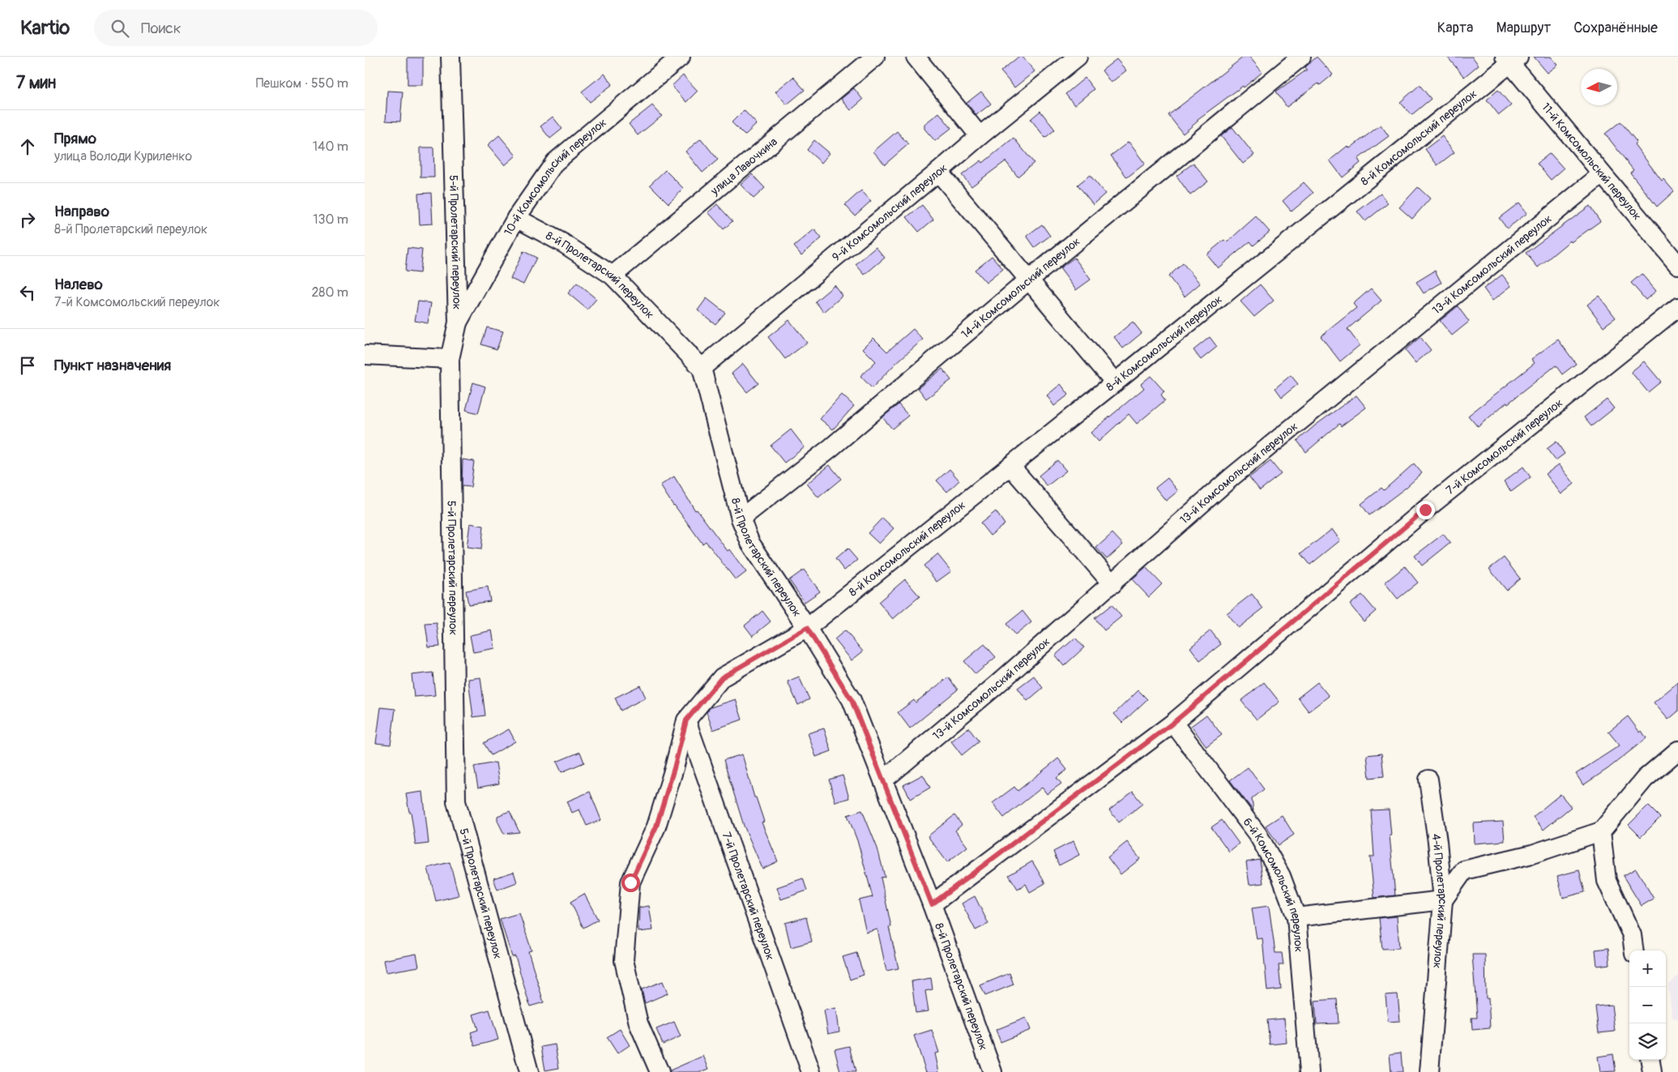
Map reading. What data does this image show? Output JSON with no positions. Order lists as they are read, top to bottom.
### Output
{
  "streets": {
    "street": [
      "8-й Комсомольский переулок",
      "11-й Комсомольский переулок",
      "улица Лавочкина",
      "10-й Комсомольский переулок",
      "9-й Комсомольский переулок",
      "5-й Пролетарский переулок",
      "13-й Комсомольский переулок",
      "8-й Пролетарский переулок",
      "14-й Комсомольский переулок",
      "7-й Комсомольский переулок",
      "6-й Комсомольский переулок",
      "7-й Пролетарский переулок",
      "4-й Пролетарский переулок"
    ]
  },
  "crossings": [
    ["8-й Комсомольский переулок", "11-й Комсомольский переулок"],
    ["8-й Комсомольский переулок", "8-й Пролетарский переулок"],
    ["8-й Комсомольский переулок", "7-й Пролетарский переулок"],
    ["11-й Комсомольский переулок", "13-й Комсомольский переулок"],
    ["улица Лавочкина", "8-й Пролетарский переулок"],
    ["10-й Комсомольский переулок", "5-й Пролетарский переулок"],
    ["10-й Комсомольский переулок", "8-й Пролетарский переулок"],
    ["9-й Комсомольский переулок", "8-й Пролетарский переулок"],
    ["13-й Комсомольский переулок", "8-й Пролетарский переулок"],
    ["8-й Пролетарский переулок", "14-й Комсомольский переулок"],
    ["8-й Пролетарский переулок", "7-й Комсомольский переулок"],
    ["7-й Комсомольский переулок", "6-й Комсомольский переулок"]
  ],
  "north": "left",
  "page": {
    "header": "Kartio",
    "search": "Поиск",
    "nav": ["Карта", "Маршрут", "Сохранённые"],
    "heading": ["7 мин", "Пешком · 550 m"],
    "list": [
      ["Прямо", "улица Володи Куриленко", "140 m"],
      ["Направо", "8-й Пролетарский переулок", "130 m"],
      ["Налево", "7-й Комсомольский переулок", "280 m"],
      "Пункт назначения"
    ],
    "map_buttons": ["+", "−"]
  }
}
